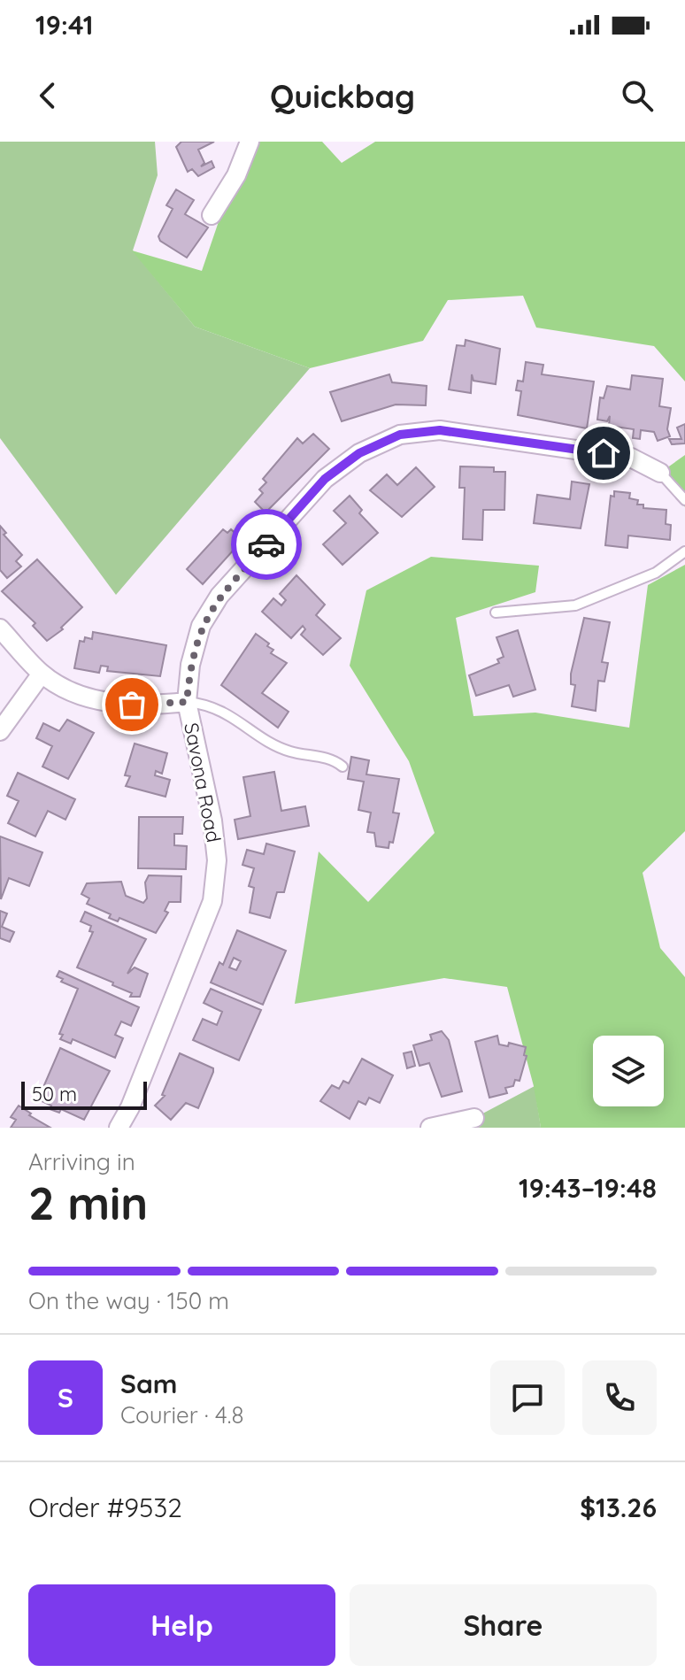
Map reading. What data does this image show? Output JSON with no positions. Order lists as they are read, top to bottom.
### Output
{
  "streets": {
    "street": ["Savona Road"]
  },
  "scale_bar": "50 m",
  "page": {
    "status": "19:41",
    "header": "Quickbag",
    "scale": "50 m",
    "heading": ["2 min", "Arriving in", "19:43–19:48"],
    "panel": [
      "Sam",
      "Courier · 4.8",
      "Order #9532",
      "$13.26"
    ],
    "bar": "On the way · 150 m",
    "round": "S",
    "buttons": ["Help", "Share"]
  }
}
